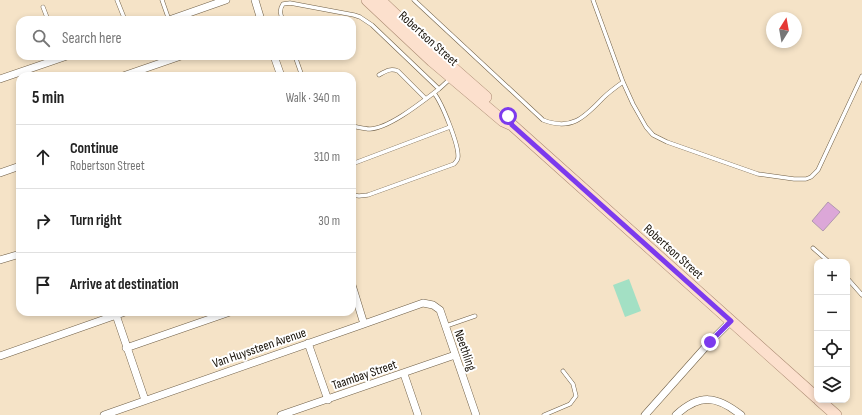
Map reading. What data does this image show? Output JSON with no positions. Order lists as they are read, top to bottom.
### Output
{
  "streets": {
    "main road": ["Robertson Street"],
    "street": ["Van Huyssteen Avenue", "Neethling", "Taambay Street"]
  },
  "crossings": [
    ["Van Huyssteen Avenue", "Neethling"],
    ["Neethling", "Taambay Street"]
  ],
  "north": "top",
  "page": {
    "search": "Search here",
    "heading": ["5 min", "Walk · 340 m"],
    "list": [
      ["Continue", "Robertson Street", "310 m"],
      ["Turn right", "30 m"],
      "Arrive at destination"
    ],
    "map_buttons": ["+", "−"]
  }
}
